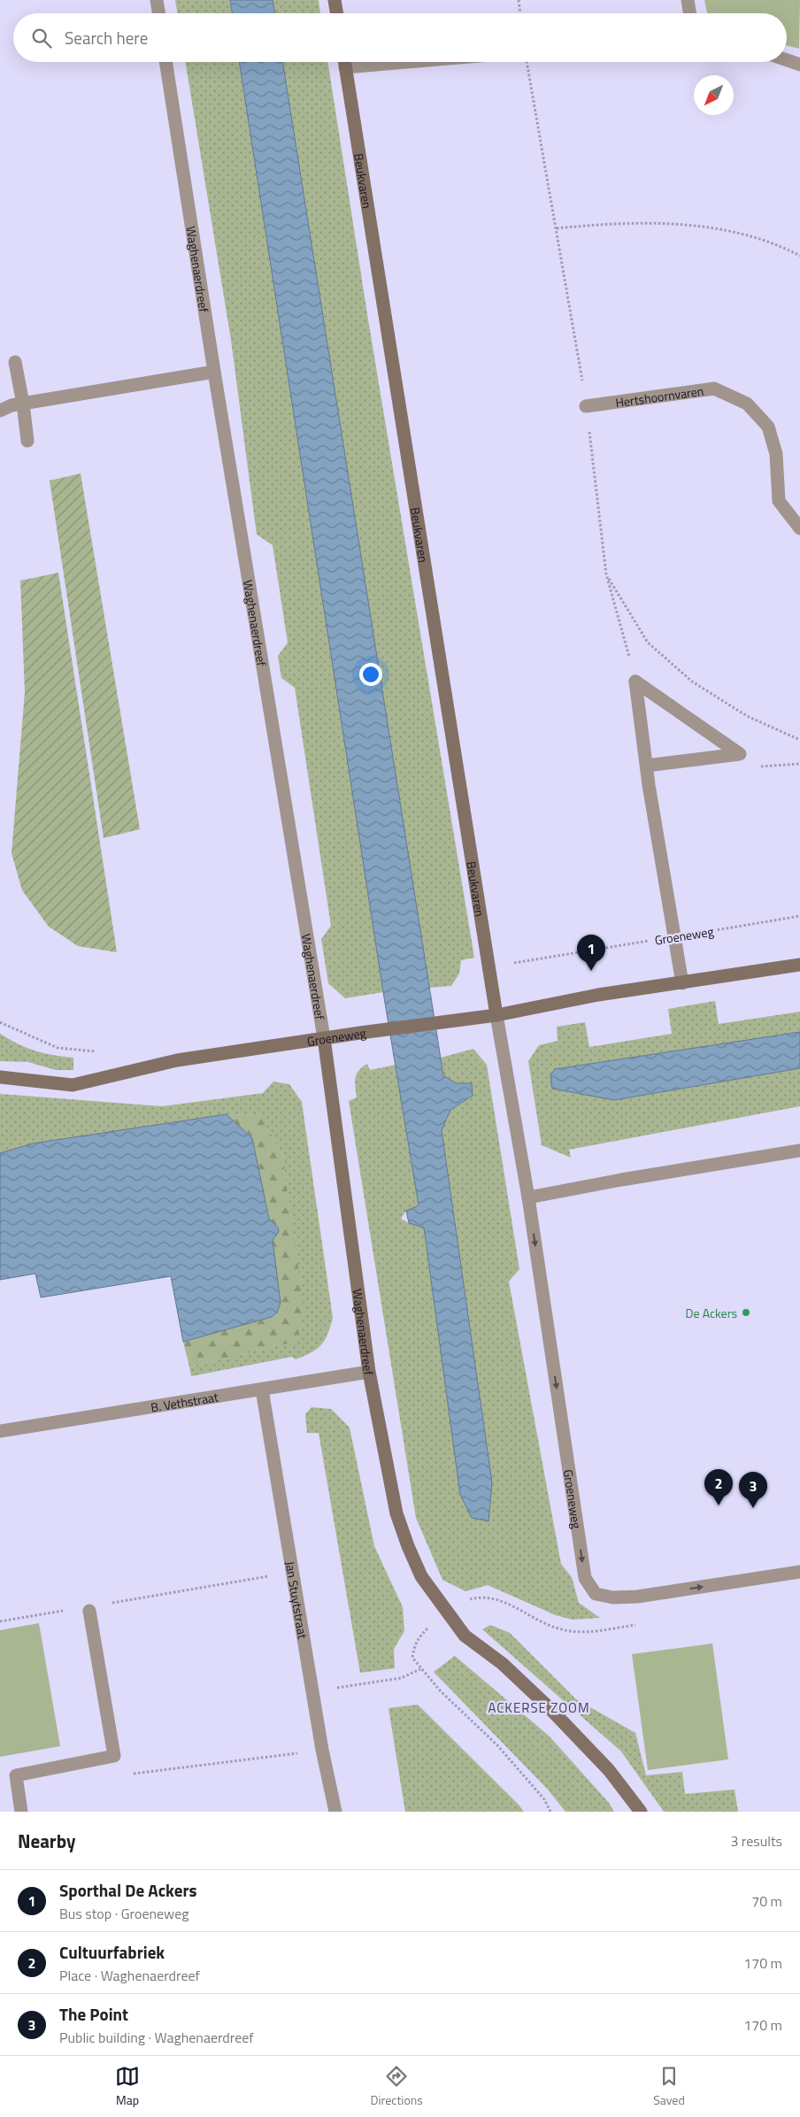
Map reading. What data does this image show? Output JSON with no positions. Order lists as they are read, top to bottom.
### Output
{
  "streets": {
    "street": [
      "Beukvaren",
      "Waghenaerdreef",
      "Hertshoornvaren",
      "Groeneweg",
      "B. Vethstraat",
      "Jan Stuytstraat"
    ]
  },
  "crossings": [
    ["Beukvaren", "Groeneweg"],
    ["Waghenaerdreef", "Groeneweg"],
    ["Waghenaerdreef", "B. Vethstraat"],
    ["B. Vethstraat", "Jan Stuytstraat"]
  ],
  "districts": ["ACKERSE ZOOM"],
  "places": ["De Ackers"],
  "north": "bottom left",
  "page": {
    "search": "Search here",
    "pins": ["1", "2", "3"],
    "heading": ["Nearby", "3 results"],
    "list": [
      {
        "mark": "1",
        "name": "Sporthal De Ackers",
        "note": "Bus stop · Groeneweg",
        "value": "70 m"
      },
      {
        "mark": "2",
        "name": "Cultuurfabriek",
        "note": "Place · Waghenaerdreef",
        "value": "170 m"
      },
      {
        "mark": "3",
        "name": "The Point",
        "note": "Public building · Waghenaerdreef",
        "value": "170 m"
      }
    ],
    "nav": ["Map", "Directions", "Saved"]
  }
}
